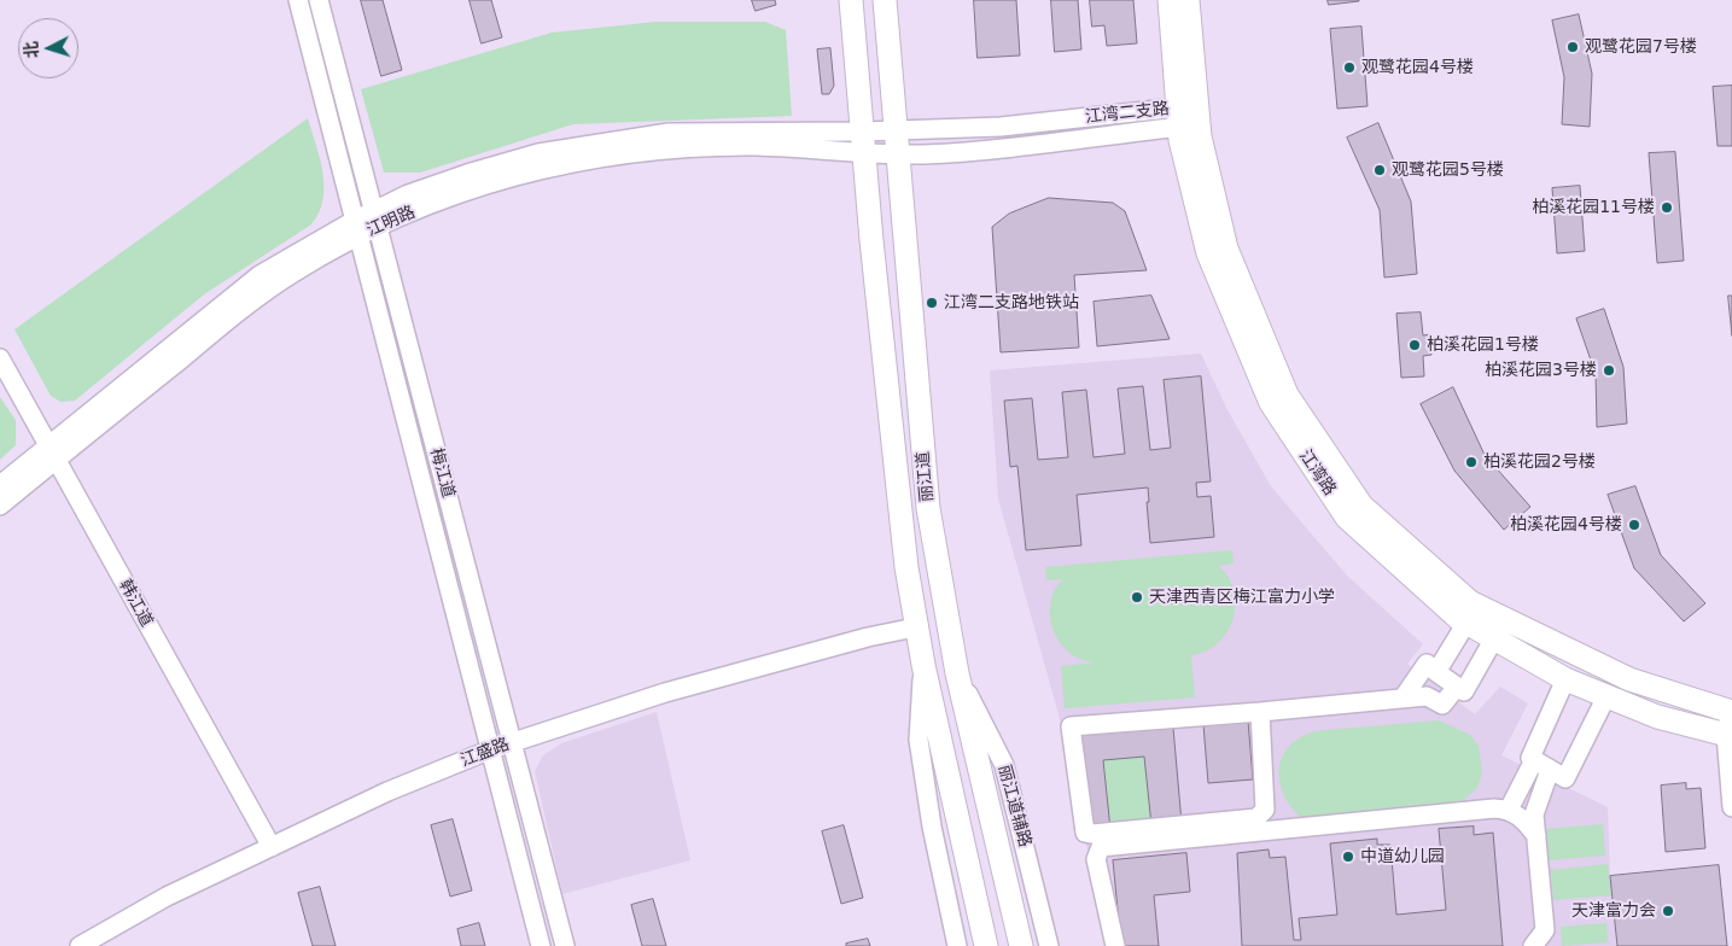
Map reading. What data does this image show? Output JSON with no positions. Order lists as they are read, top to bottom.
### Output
{
  "streets": {
    "main road": ["江湾路", "丽江道"],
    "street": [
      "江湾二支路",
      "江明路",
      "梅江道",
      "韩江道",
      "江盛路",
      "丽江道辅路"
    ]
  },
  "crossings": [
    ["江湾二支路", "江明路"],
    ["江湾二支路", "江湾路"],
    ["江湾二支路", "丽江道"],
    ["江明路", "梅江道"],
    ["江明路", "丽江道"],
    ["江明路", "韩江道"],
    ["梅江道", "江盛路"],
    ["丽江道", "江盛路"],
    ["丽江道", "丽江道辅路"],
    ["韩江道", "江盛路"]
  ],
  "places": [
    "观鹭花园7号楼",
    "观鹭花园4号楼",
    "观鹭花园5号楼",
    "柏溪花园11号楼",
    "江湾二支路地铁站",
    "柏溪花园1号楼",
    "柏溪花园3号楼",
    "柏溪花园2号楼",
    "柏溪花园4号楼",
    "天津西青区梅江富力小学",
    "中道幼儿园",
    "天津富力会"
  ],
  "north": "left"
}
